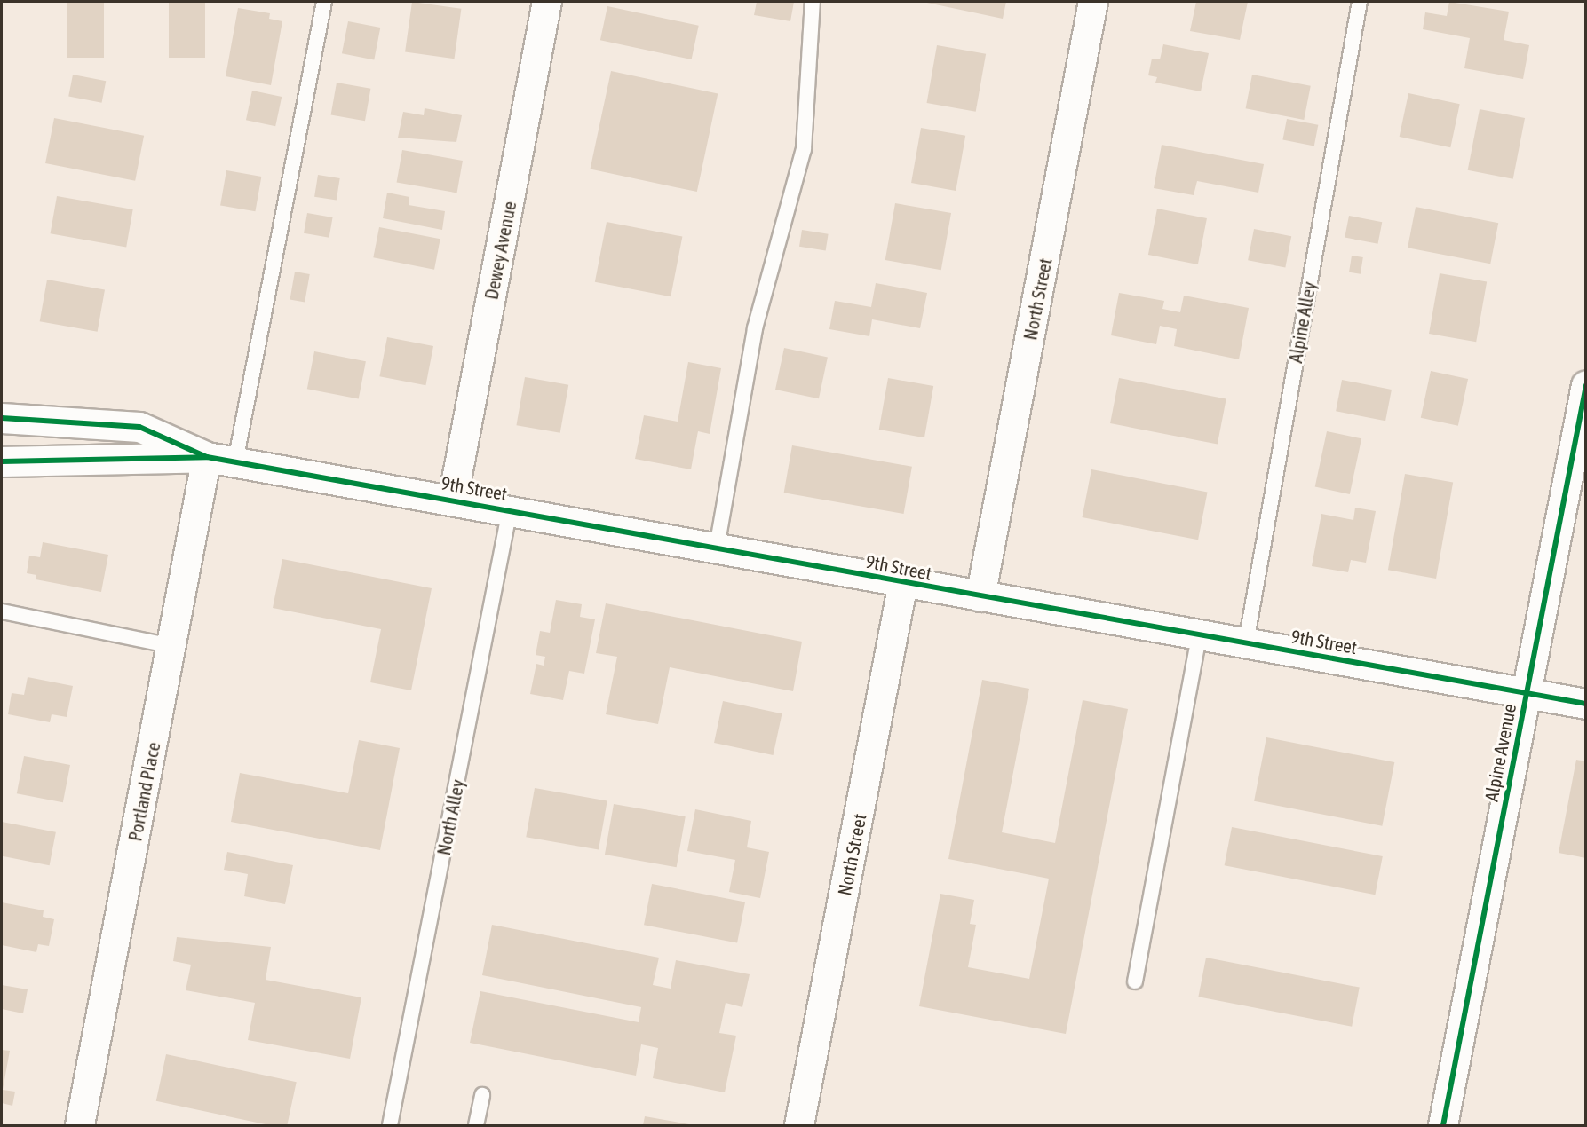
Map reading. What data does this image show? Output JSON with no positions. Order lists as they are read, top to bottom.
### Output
{
  "streets": {
    "street": [
      "Dewey Avenue",
      "North Street",
      "9th Street",
      "Alpine Avenue",
      "Portland Place"
    ],
    "lane": ["Alpine Alley", "North Alley"]
  },
  "crossings": [
    ["Dewey Avenue", "9th Street"],
    ["North Street", "9th Street"],
    ["Alpine Alley", "9th Street"],
    ["9th Street", "Alpine Avenue"],
    ["9th Street", "Portland Place"],
    ["9th Street", "North Alley"]
  ]
}
